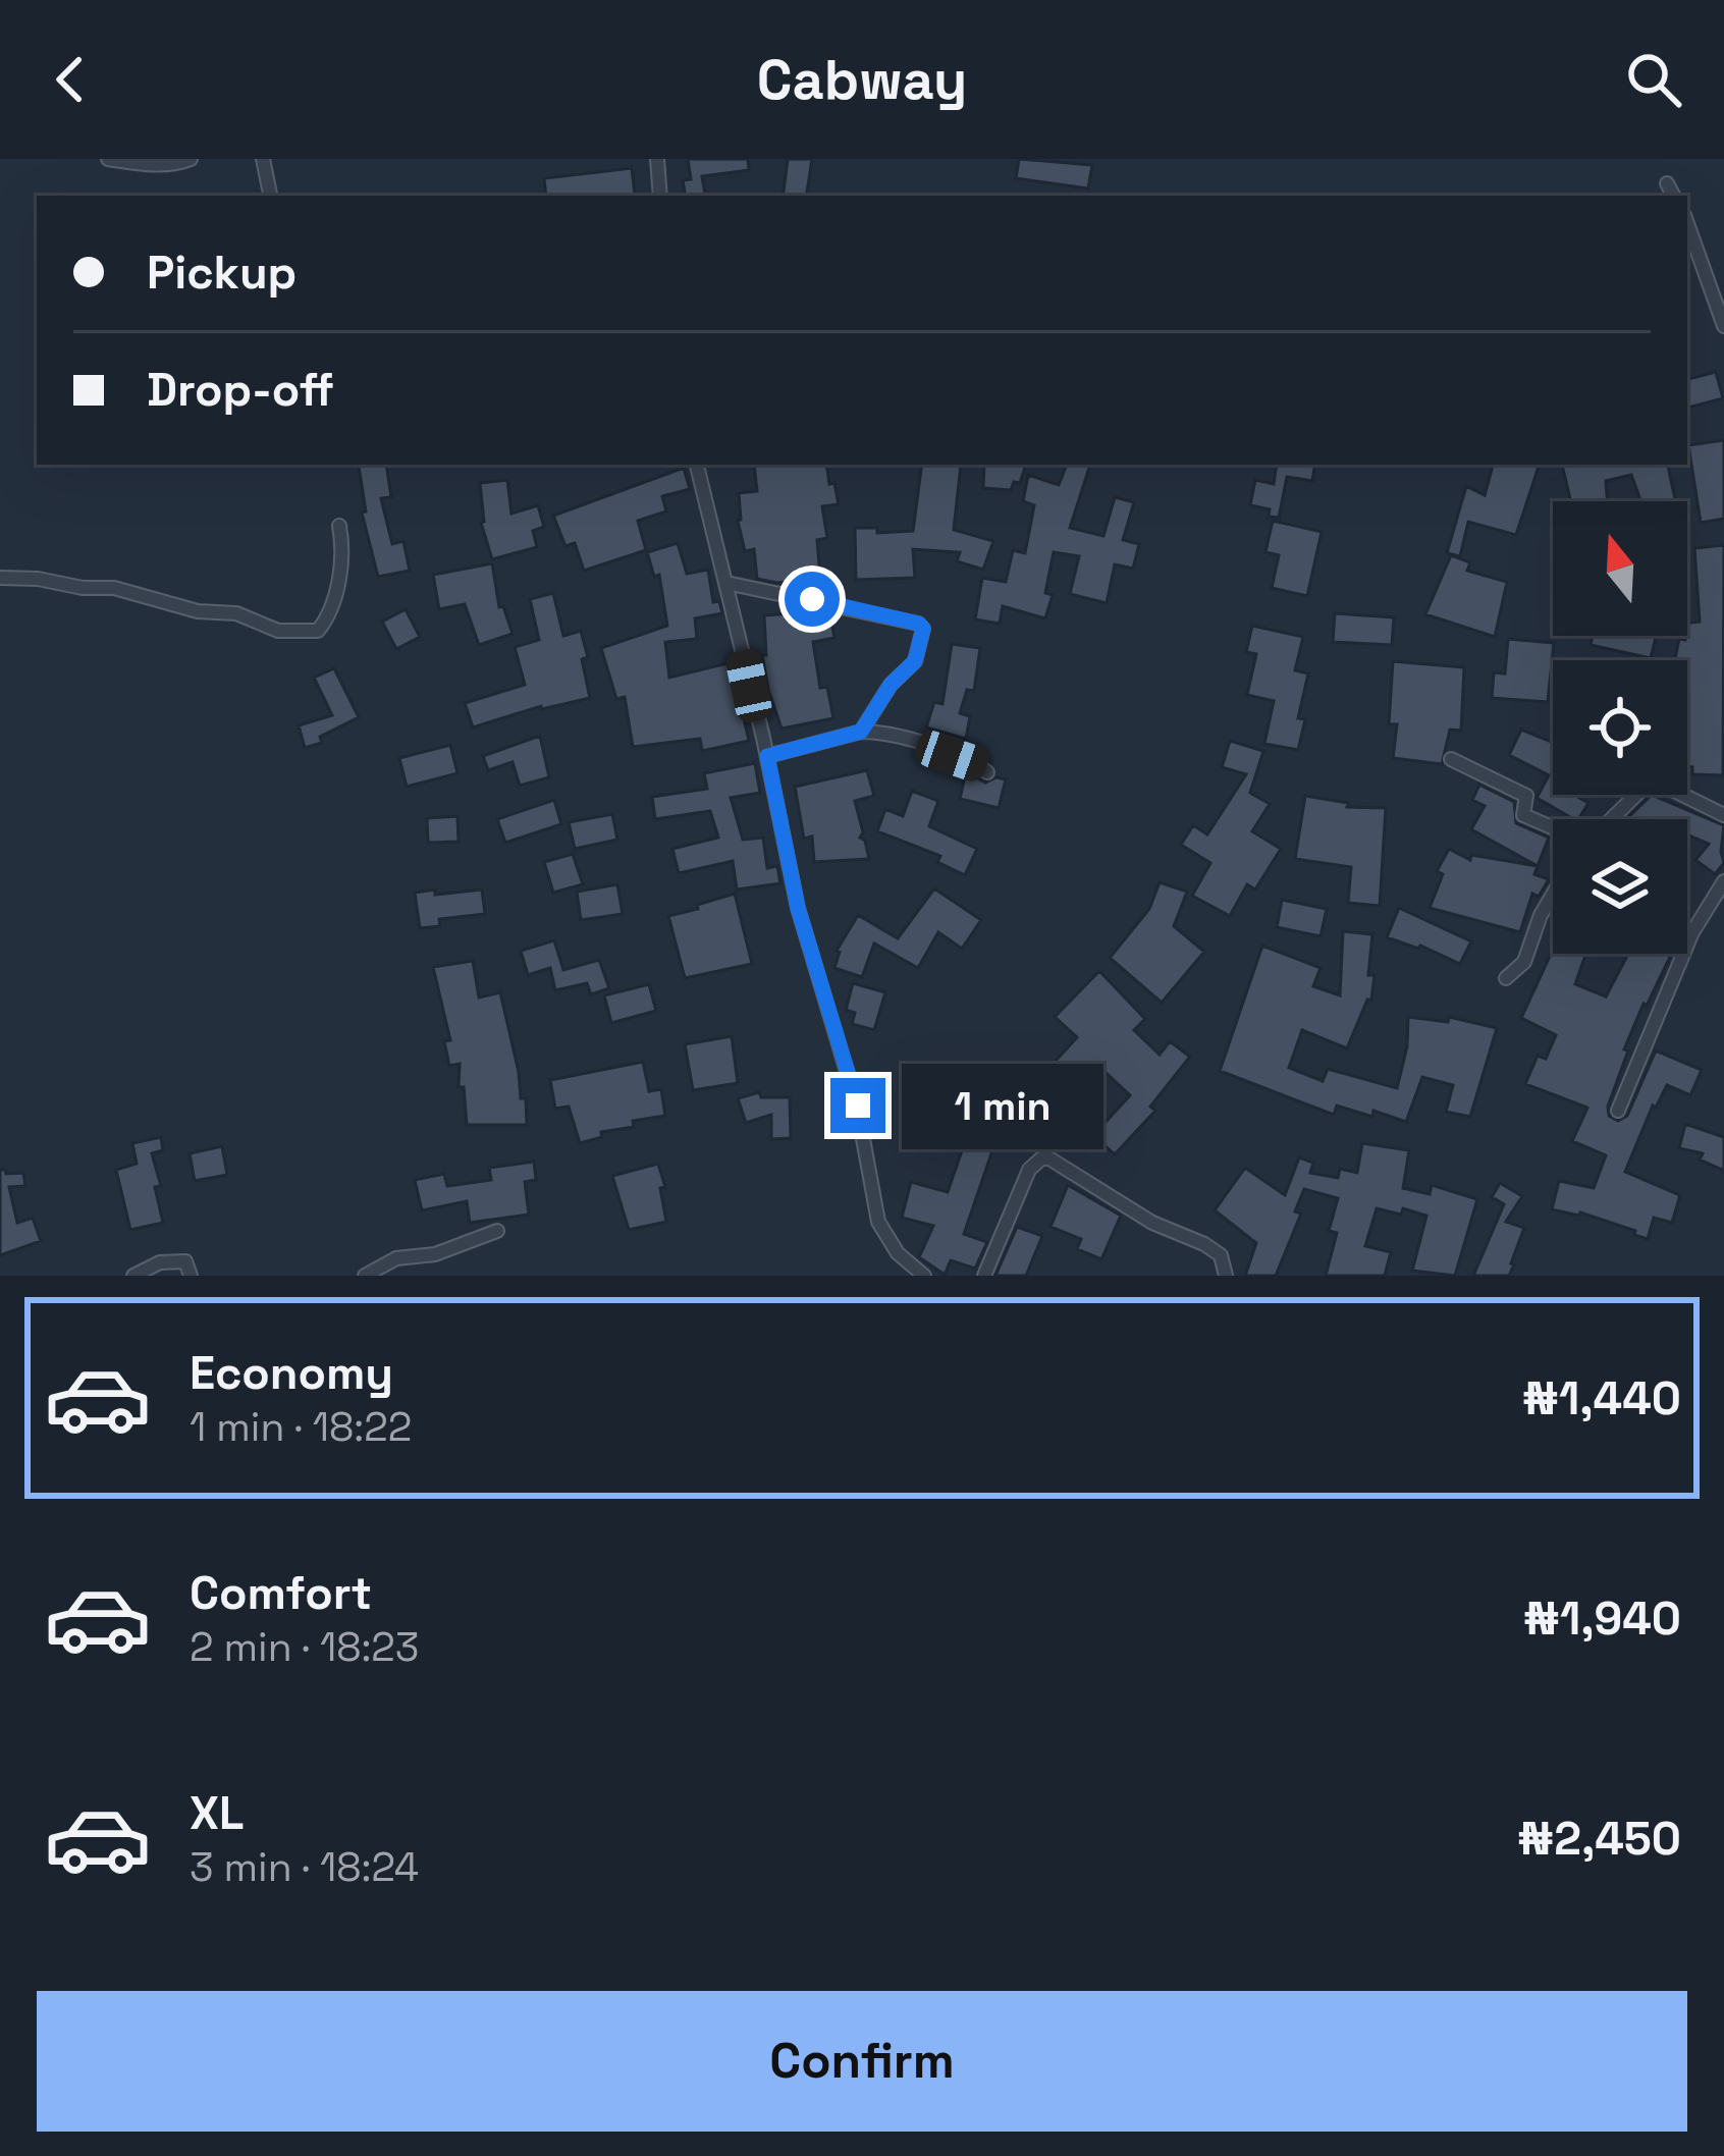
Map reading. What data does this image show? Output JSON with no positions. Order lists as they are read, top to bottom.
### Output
{
  "north": "top",
  "page": {
    "header": "Cabway",
    "banner": ["Pickup", "Drop-off"],
    "bubble": "1 min",
    "list": [
      {
        "name": "Economy",
        "note": "1 min · 18:22",
        "value": "₦1,440"
      },
      {
        "name": "Comfort",
        "note": "2 min · 18:23",
        "value": "₦1,940"
      },
      {
        "name": "XL",
        "note": "3 min · 18:24",
        "value": "₦2,450"
      }
    ],
    "buttons": "Confirm"
  }
}
